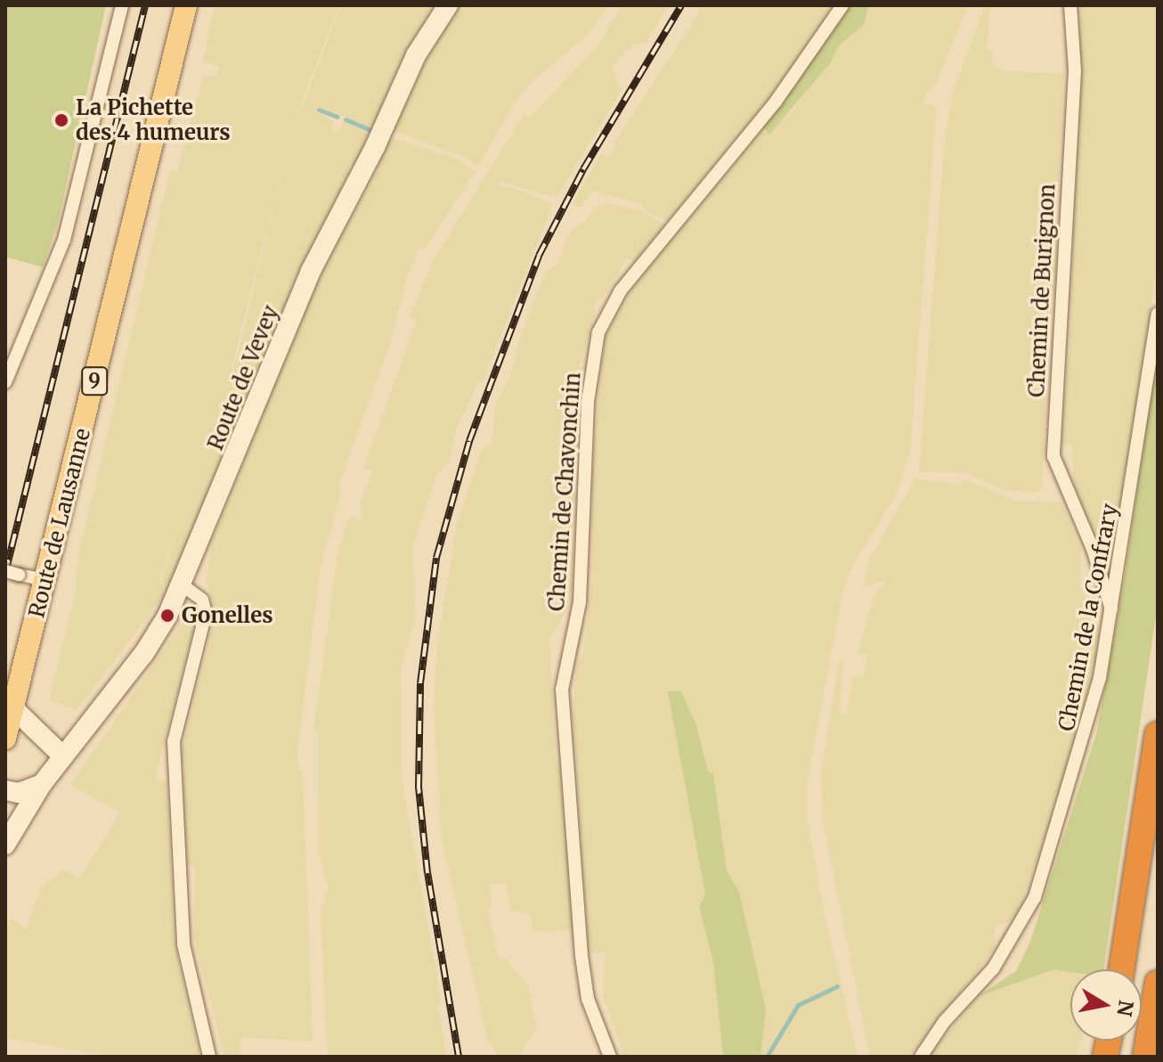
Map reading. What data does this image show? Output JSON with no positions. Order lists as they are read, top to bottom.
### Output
{
  "streets": {
    "main road": ["Route de Vevey", "9", "Route de Lausanne"],
    "street": ["Chemin de Burignon", "Chemin de Chavonchin", "Chemin de la Confrary"]
  },
  "crossings": [
    ["Chemin de Burignon", "Chemin de la Confrary"],
    ["9", "Route de Lausanne"]
  ],
  "places": ["La Pichette des 4 humeurs", "Gonelles"],
  "north": "right"
}
